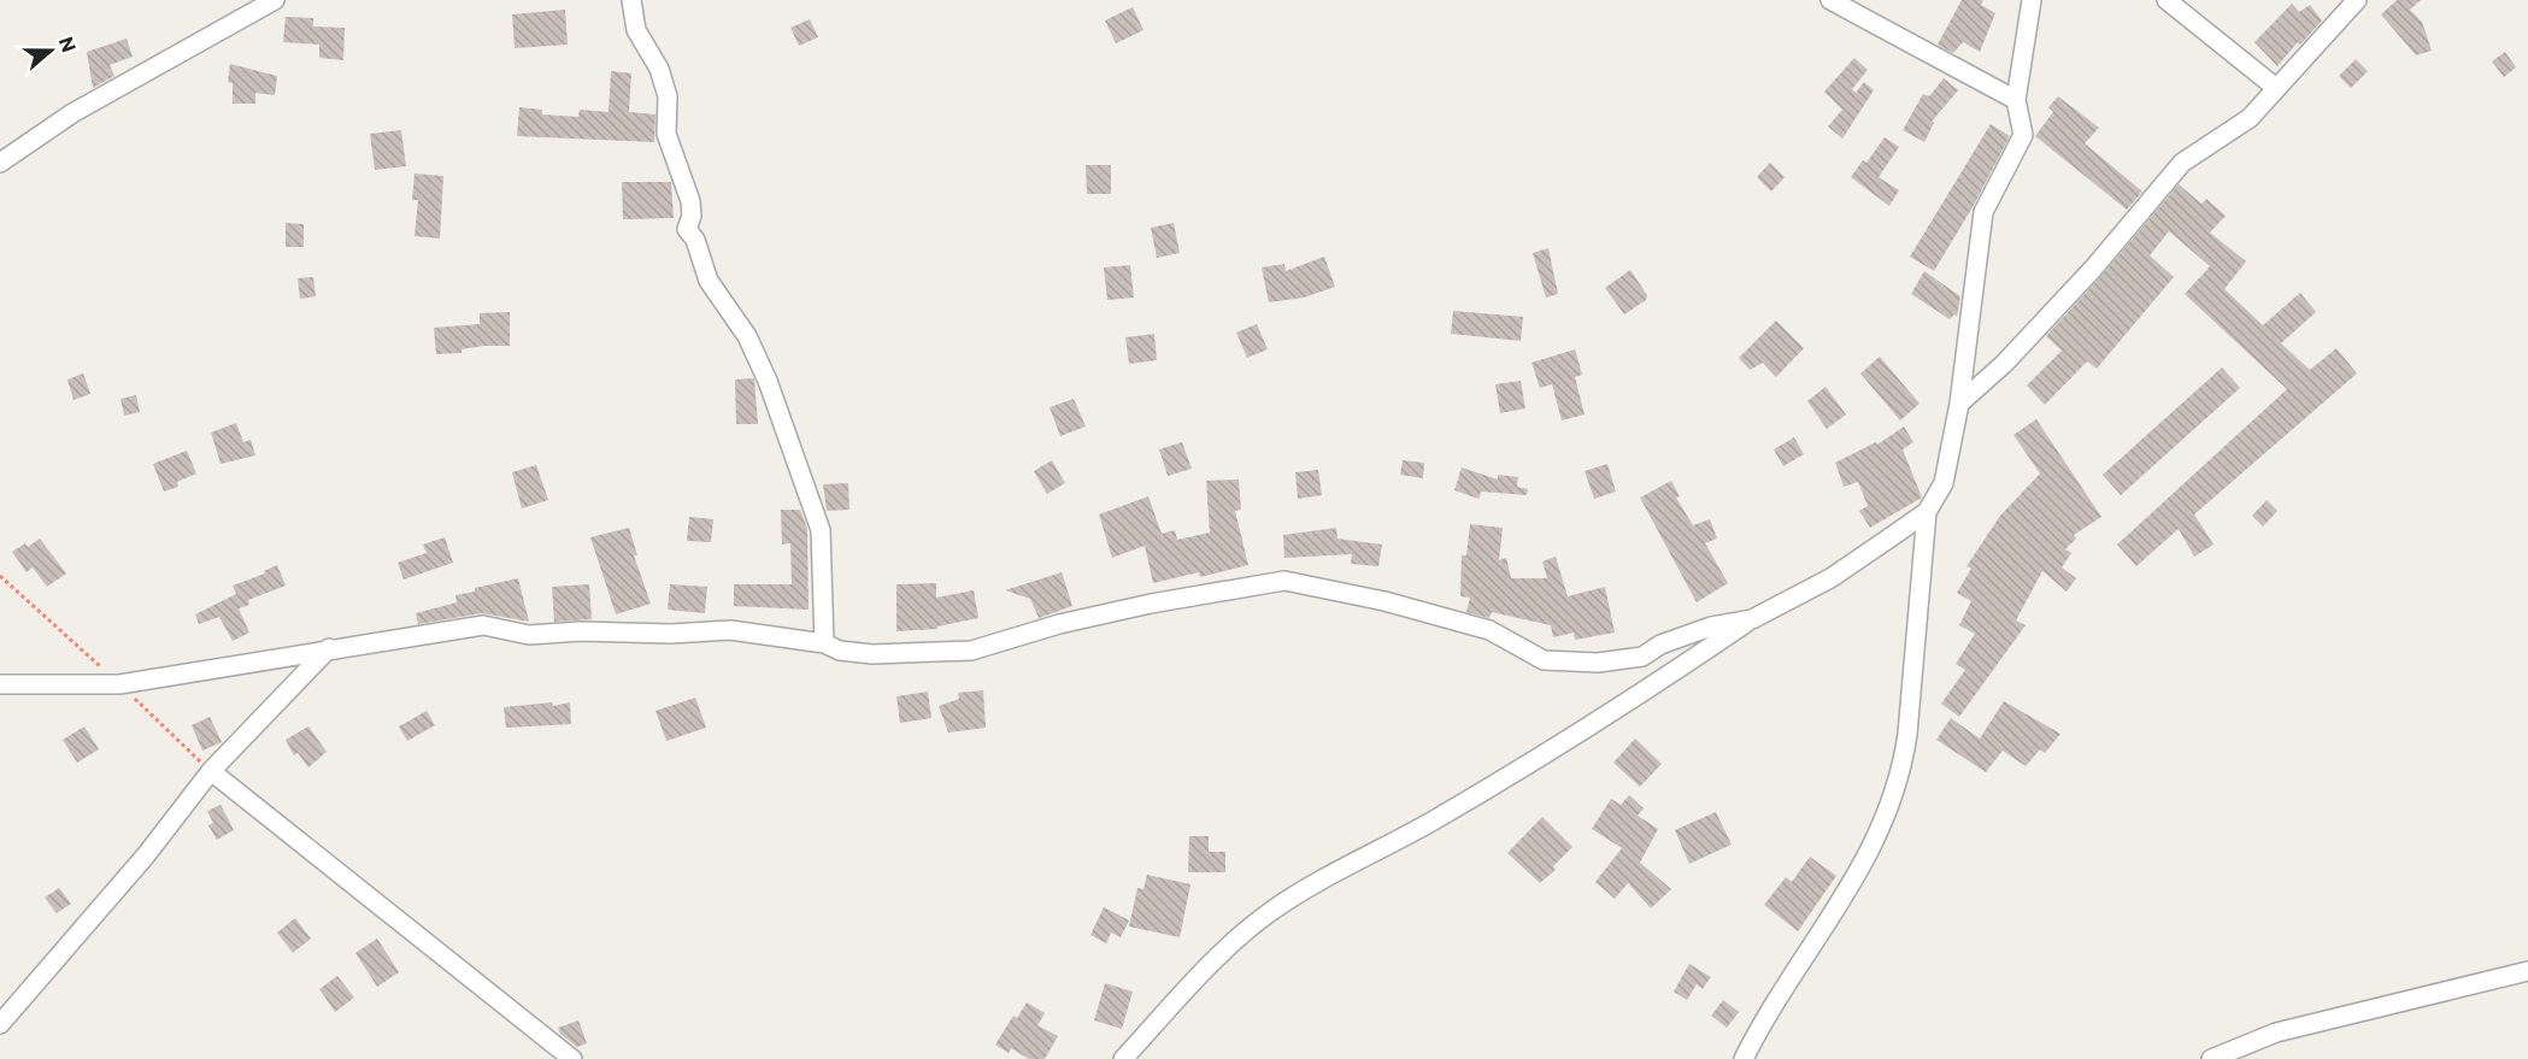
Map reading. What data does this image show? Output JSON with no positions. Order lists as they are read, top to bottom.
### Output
{
  "north": "right"
}
